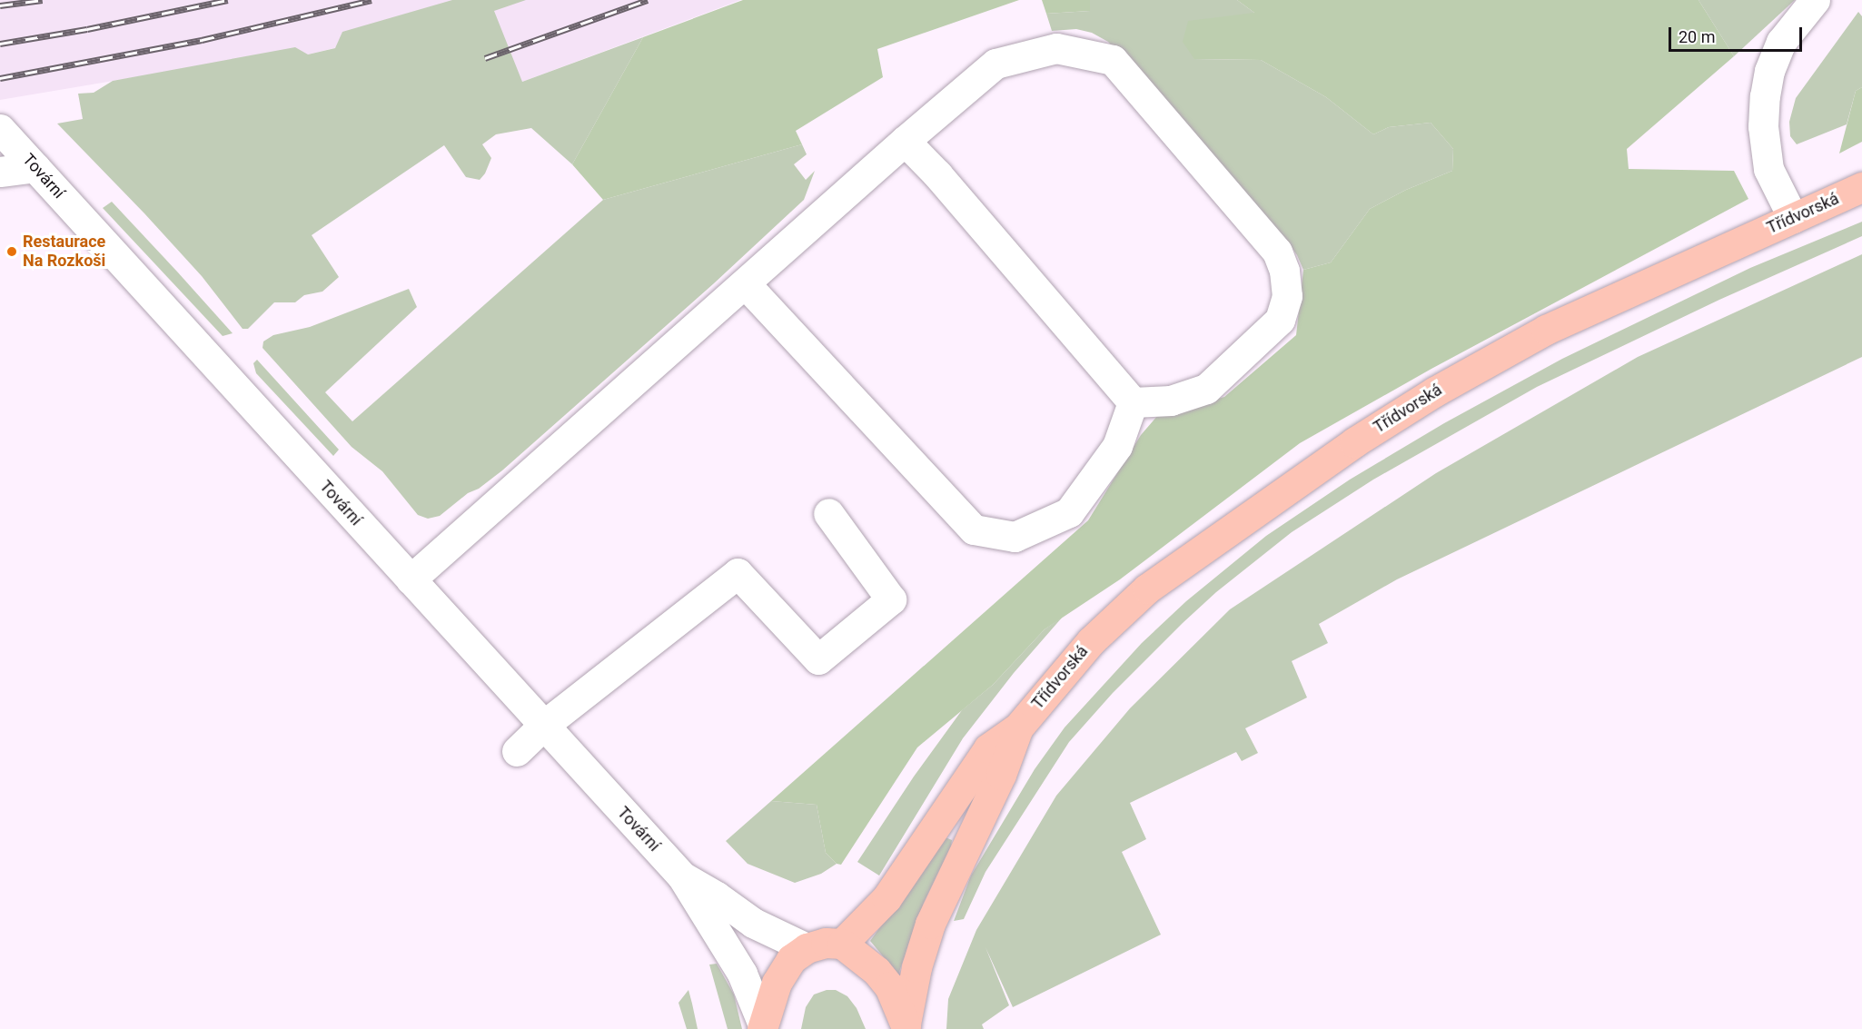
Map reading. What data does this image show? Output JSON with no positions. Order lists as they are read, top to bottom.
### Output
{
  "streets": {
    "main road": ["Třídvorská"],
    "street": ["Tovární"]
  },
  "places": ["Restaurace Na Rozkoši"],
  "scale_bar": "20 m"
}
